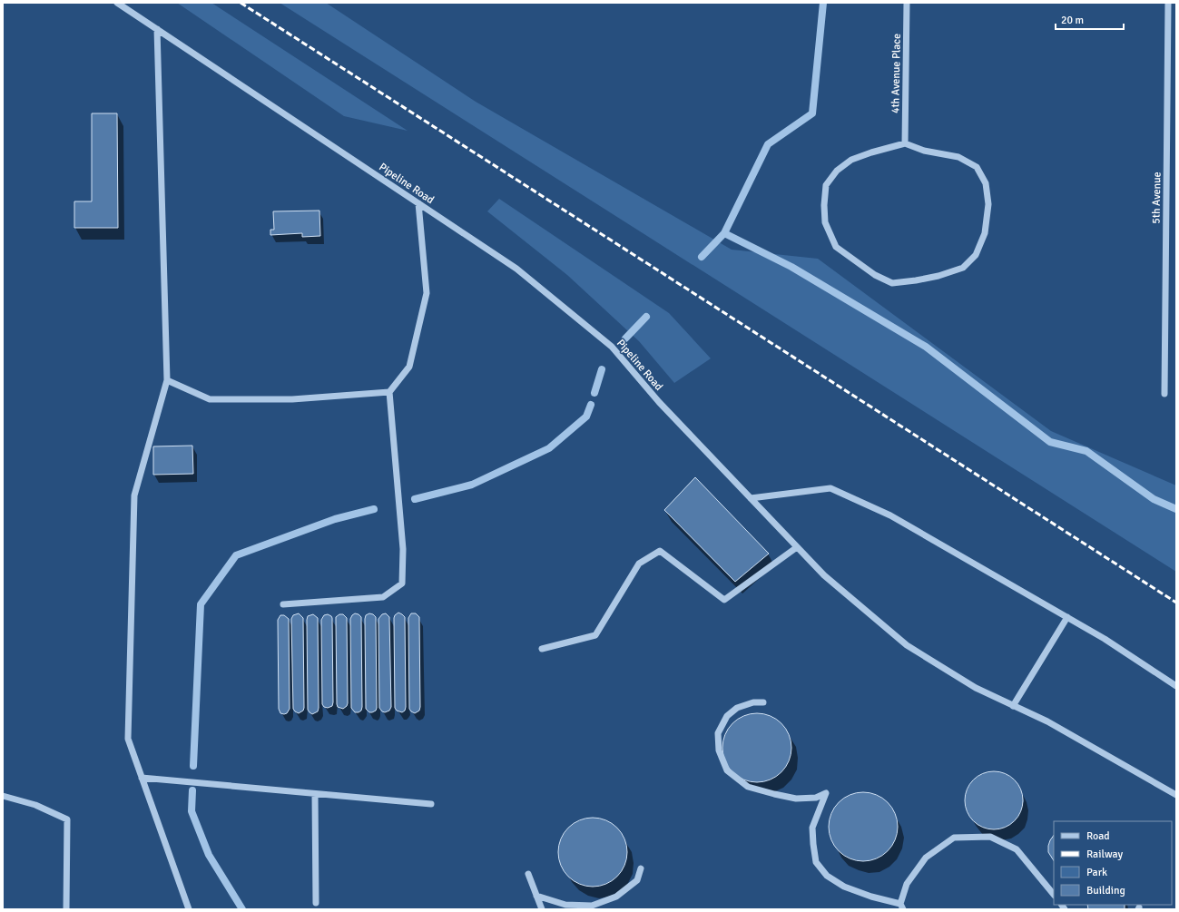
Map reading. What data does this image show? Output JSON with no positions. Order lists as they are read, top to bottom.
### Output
{
  "streets": {
    "street": ["4th Avenue Place", "Pipeline Road", "5th Avenue"]
  },
  "legend": [
    "Road",
    "Railway",
    "Park",
    "Building"
  ],
  "scale_bar": "20 m"
}
